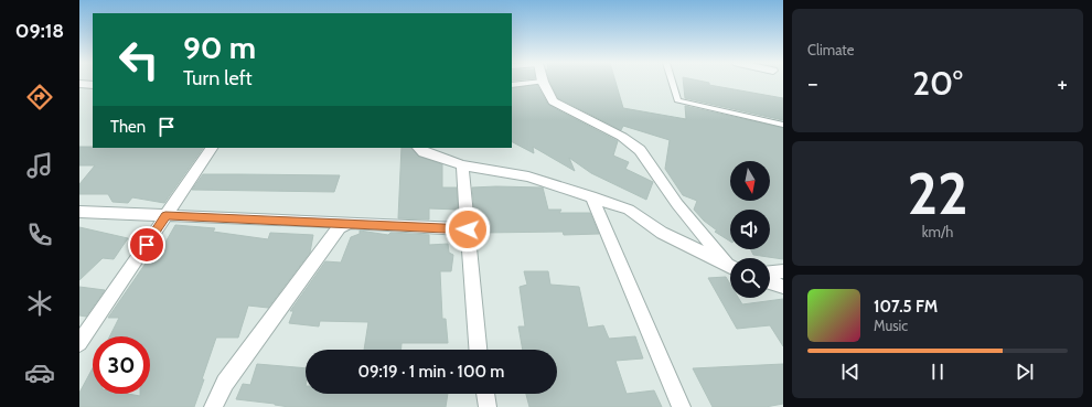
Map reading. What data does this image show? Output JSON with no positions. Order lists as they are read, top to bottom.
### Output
{
  "north": "bottom",
  "page": {
    "tabs": "09:18",
    "tile": [
      "Climate",
      ["22", "km/h"]
    ],
    "turn": ["90 m", "Turn left"],
    "heat": ["−", "20°", "+"],
    "then": "Then",
    "song": ["107.5 FM", "Music"],
    "limit": "30",
    "trip": "09:19 · 1 min · 100 m"
  }
}
